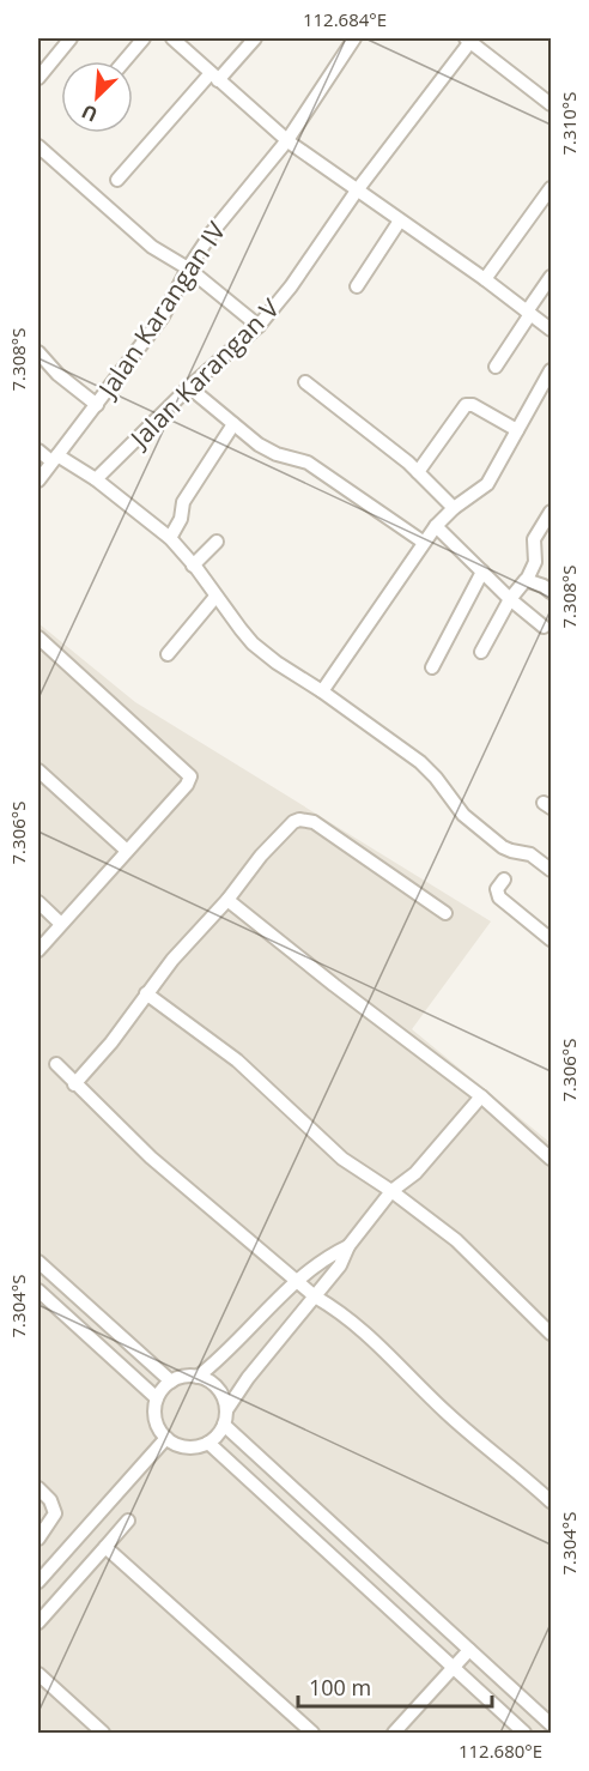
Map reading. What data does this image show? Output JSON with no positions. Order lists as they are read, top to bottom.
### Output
{
  "streets": {
    "street": ["Jalan Karangan IV", "Jalan Karangan V"]
  },
  "scale_bar": "100 m",
  "north": "bottom left",
  "coordinates": [
    "112.684°E",
    "7.310°S",
    "7.308°S",
    "7.306°S",
    "7.304°S",
    "112.680°E"
  ]
}
